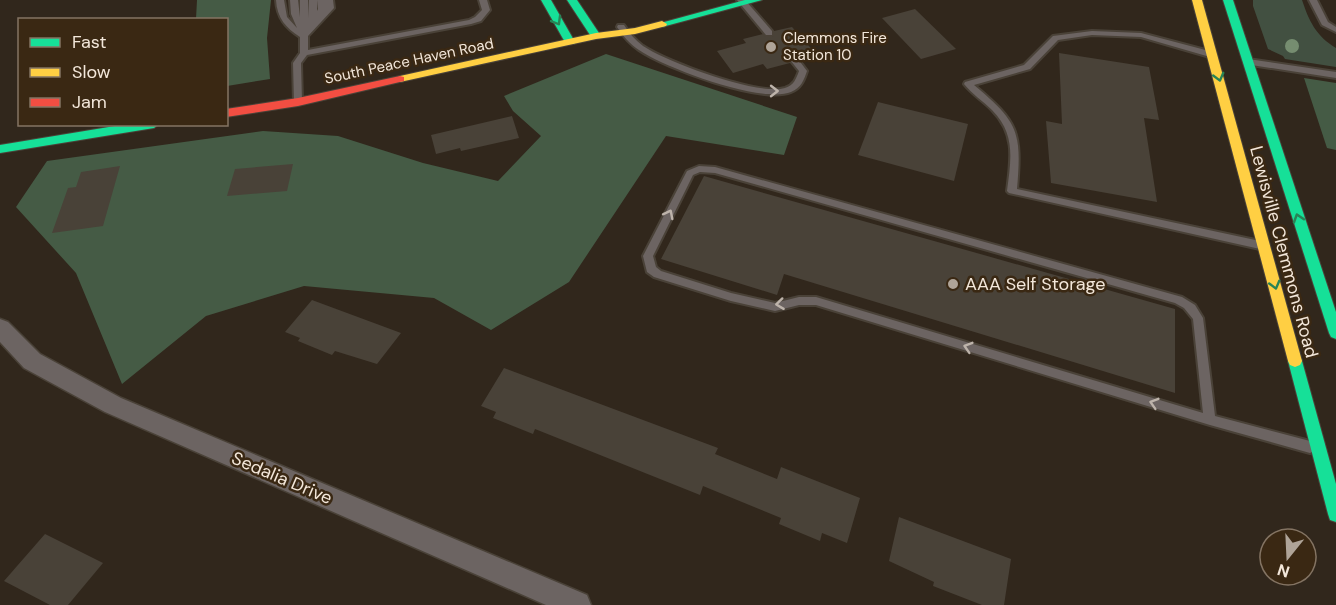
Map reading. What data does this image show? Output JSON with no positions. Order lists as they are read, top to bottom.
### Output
{
  "streets": {
    "main road": ["South Peace Haven Road", "Lewisville Clemmons Road"],
    "street": ["Sedalia Drive"]
  },
  "places": ["Clemmons Fire Station 10", "AAA Self Storage"],
  "legend": ["Fast", "Slow", "Jam"],
  "north": "bottom"
}
